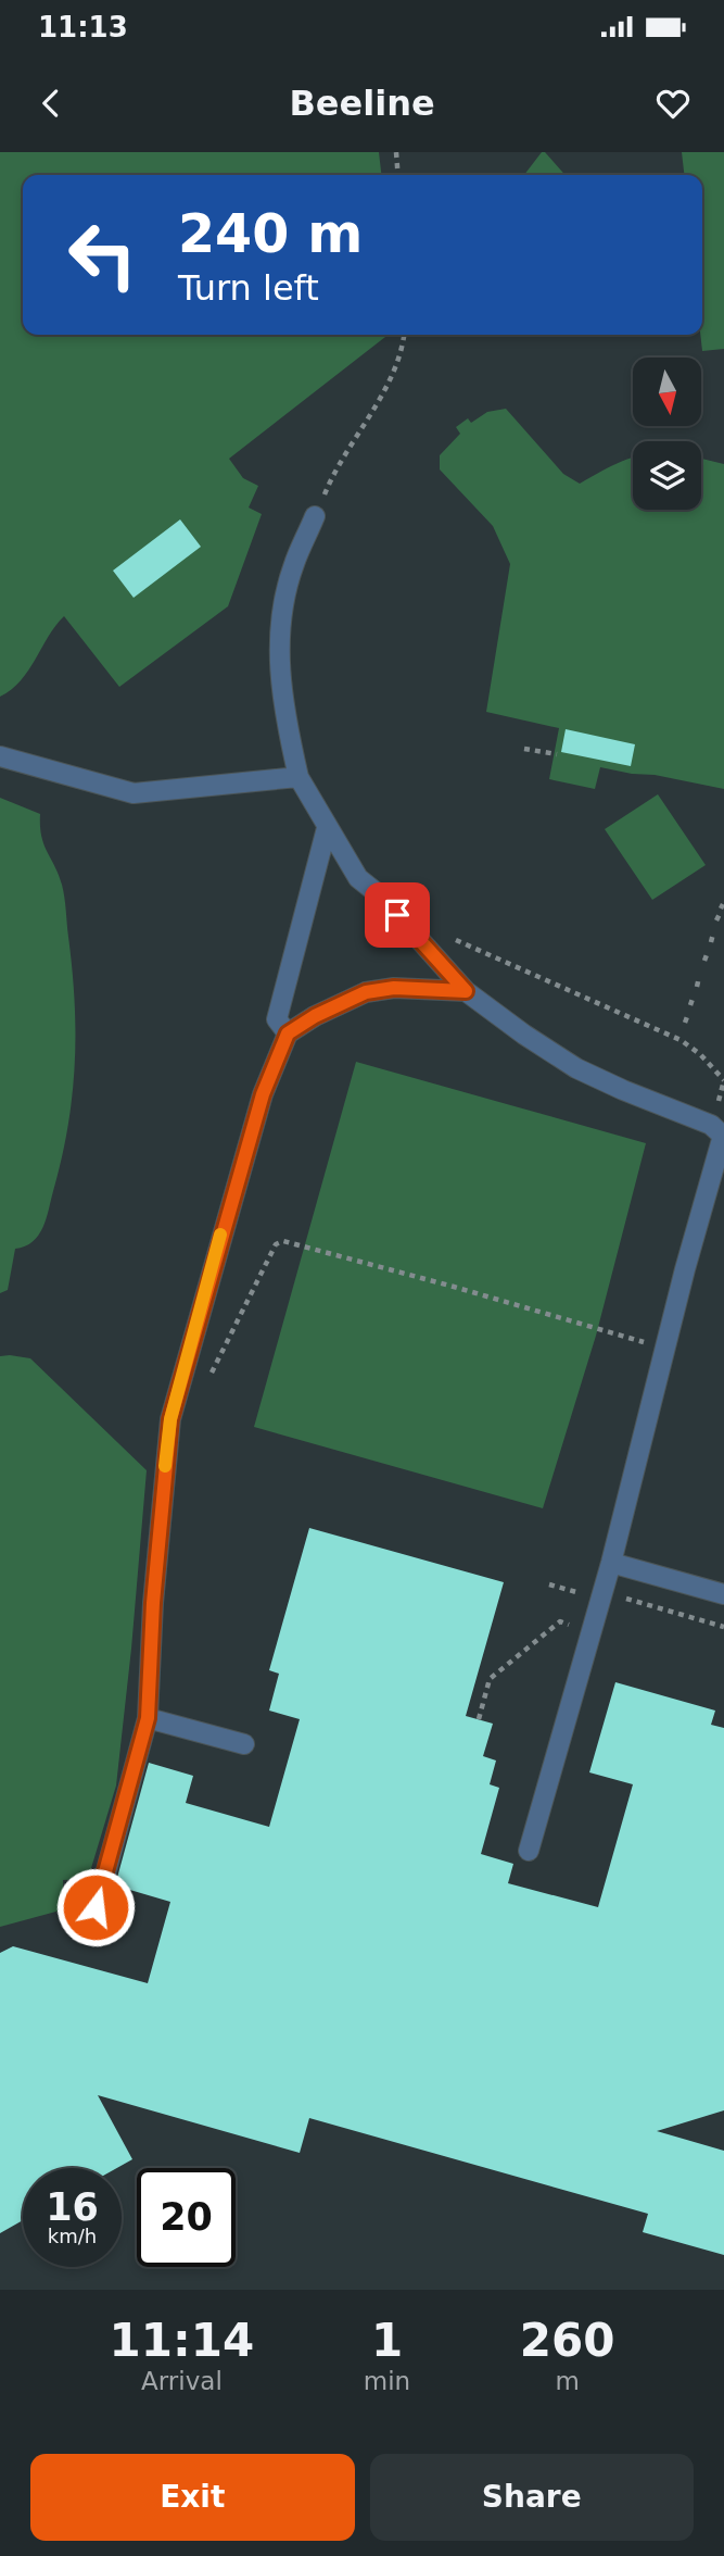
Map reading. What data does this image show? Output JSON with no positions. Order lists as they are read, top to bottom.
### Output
{
  "north": "bottom",
  "page": {
    "status": "11:13",
    "header": "Beeline",
    "turn": ["240 m", "Turn left"],
    "speed": "16 km/h",
    "limit": "20",
    "eta": [
      "11:14",
      "Arrival",
      "1",
      "min",
      "260",
      "m"
    ],
    "buttons": ["Exit", "Share"]
  }
}
